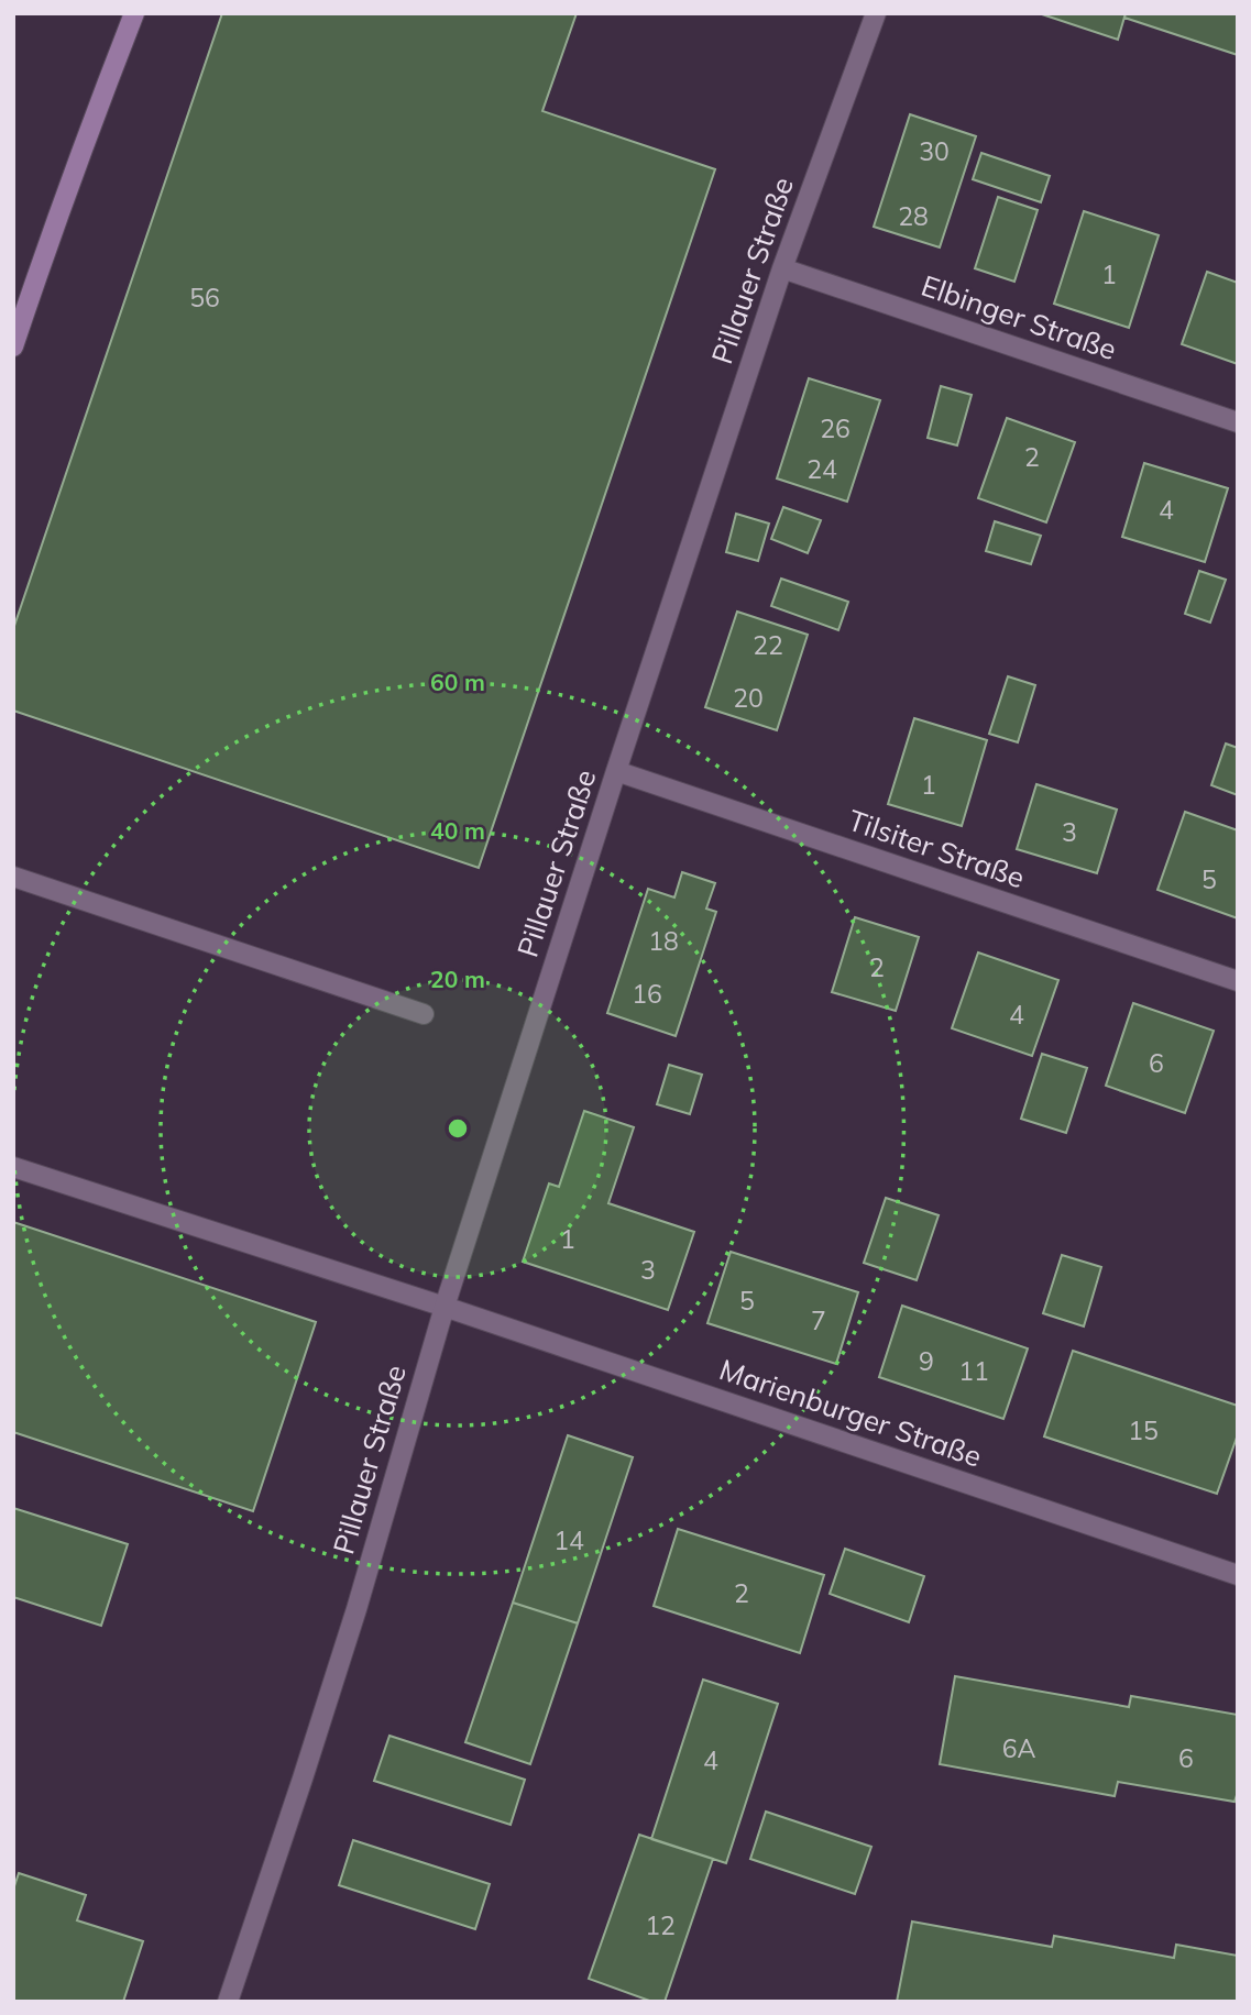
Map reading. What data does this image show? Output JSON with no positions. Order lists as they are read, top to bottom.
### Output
{
  "streets": {
    "street": [
      "Pillauer Straße",
      "Elbinger Straße",
      "Tilsiter Straße",
      "Marienburger Straße"
    ]
  },
  "crossings": [
    ["Pillauer Straße", "Elbinger Straße"],
    ["Pillauer Straße", "Tilsiter Straße"],
    ["Pillauer Straße", "Marienburger Straße"]
  ],
  "house_numbers": [
    "30",
    "28",
    "1",
    "56",
    "26",
    "2",
    "24",
    "4",
    "22",
    "20",
    "1",
    "3",
    "5",
    "18",
    "2",
    "16",
    "4",
    "6",
    "1",
    "3",
    "5",
    "7",
    "9",
    "11",
    "15",
    "14",
    "2",
    "6A",
    "6",
    "4",
    "12"
  ],
  "rings": ["60 m", "40 m", "20 m"]
}
